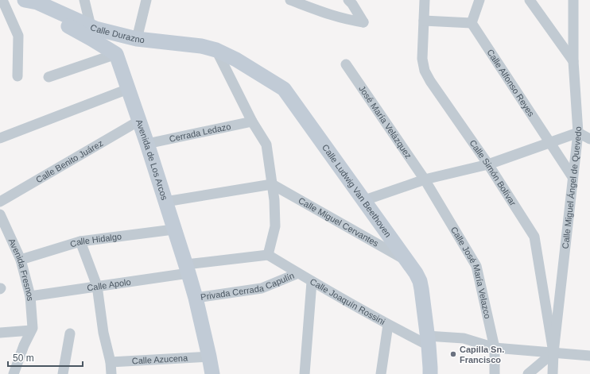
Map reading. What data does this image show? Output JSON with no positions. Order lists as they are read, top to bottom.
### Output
{
  "streets": {
    "street": [
      "Calle Durazno",
      "Calle Alfonso Reyes",
      "José María Velázquez",
      "Cerrada Ledazo",
      "Avenida de Los Arcos",
      "Calle Benito Juárez",
      "Calle Simón Bolívar",
      "Calle Miguel Ángel de Quevedo",
      "Calle Ludwig Van Beethoven",
      "Calle Miguel Cervantes",
      "Calle Hidalgo",
      "Avenida Fresnos",
      "Calle José María Velazco",
      "Calle Apolo",
      "Privada Cerrada Capulín",
      "Calle Joaquín Rossini",
      "Calle Azucena"
    ]
  },
  "crossings": [
    ["Calle Durazno", "Calle Ludwig Van Beethoven"],
    ["Calle Alfonso Reyes", "Calle Miguel Ángel de Quevedo"],
    ["José María Velázquez", "Calle José María Velazco"],
    ["Cerrada Ledazo", "Avenida de Los Arcos"],
    ["Avenida de Los Arcos", "Calle Benito Juárez"],
    ["Avenida de Los Arcos", "Calle Hidalgo"],
    ["Avenida de Los Arcos", "Calle Apolo"],
    ["Avenida de Los Arcos", "Privada Cerrada Capulín"],
    ["Avenida de Los Arcos", "Calle Azucena"],
    ["Calle Simón Bolívar", "Calle Miguel Ángel de Quevedo"],
    ["Calle Ludwig Van Beethoven", "Calle Miguel Cervantes"],
    ["Calle Ludwig Van Beethoven", "Calle Joaquín Rossini"],
    ["Calle Hidalgo", "Avenida Fresnos"],
    ["Avenida Fresnos", "Calle Apolo"],
    ["Privada Cerrada Capulín", "Calle Joaquín Rossini"]
  ],
  "places": ["Capilla Sn. Francisco"],
  "scale_bar": "50 m"
}
